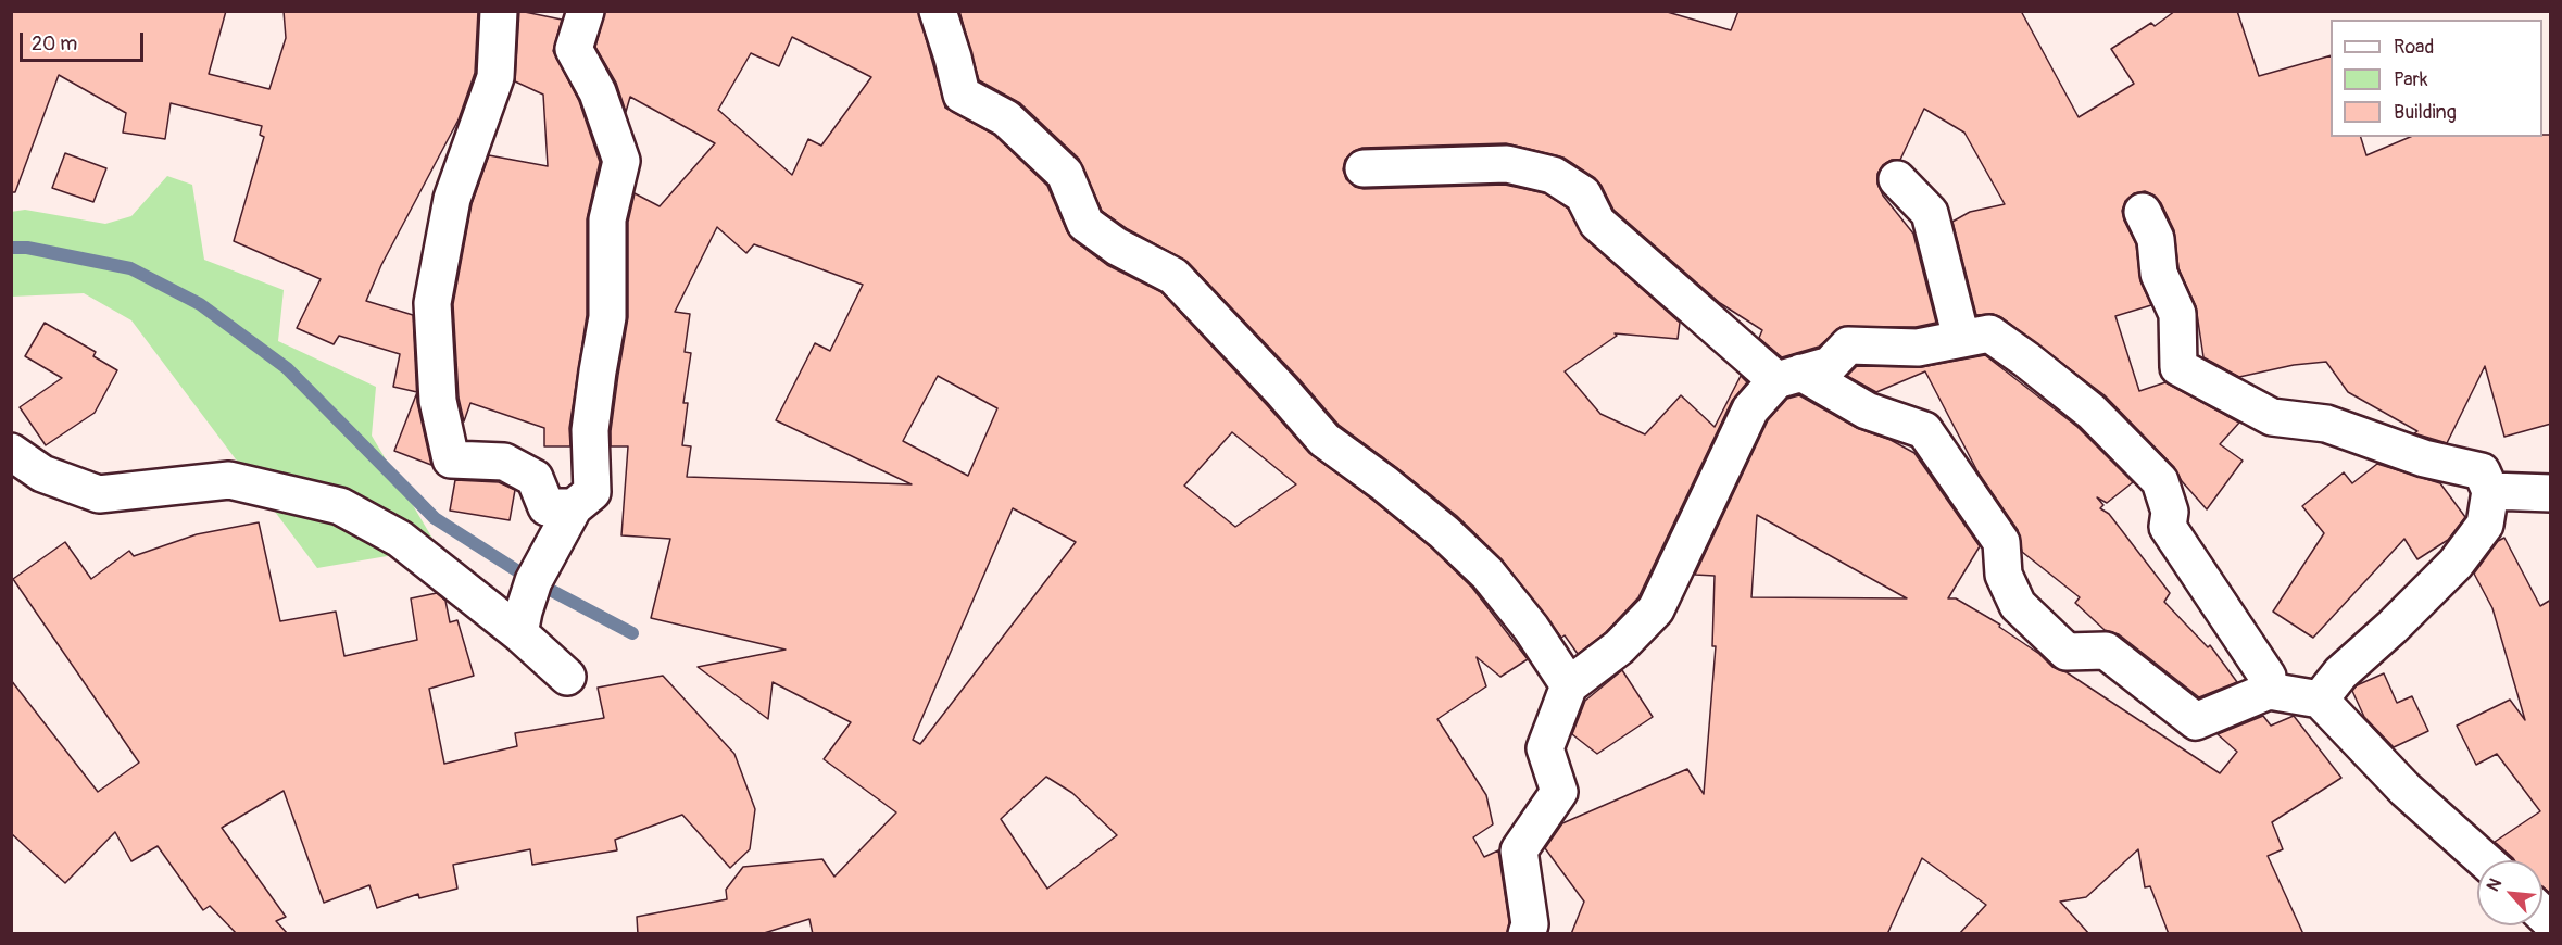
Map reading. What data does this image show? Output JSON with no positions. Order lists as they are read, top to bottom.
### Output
{
  "legend": ["Road", "Park", "Building"],
  "scale_bar": "20 m",
  "north": "top left"
}
